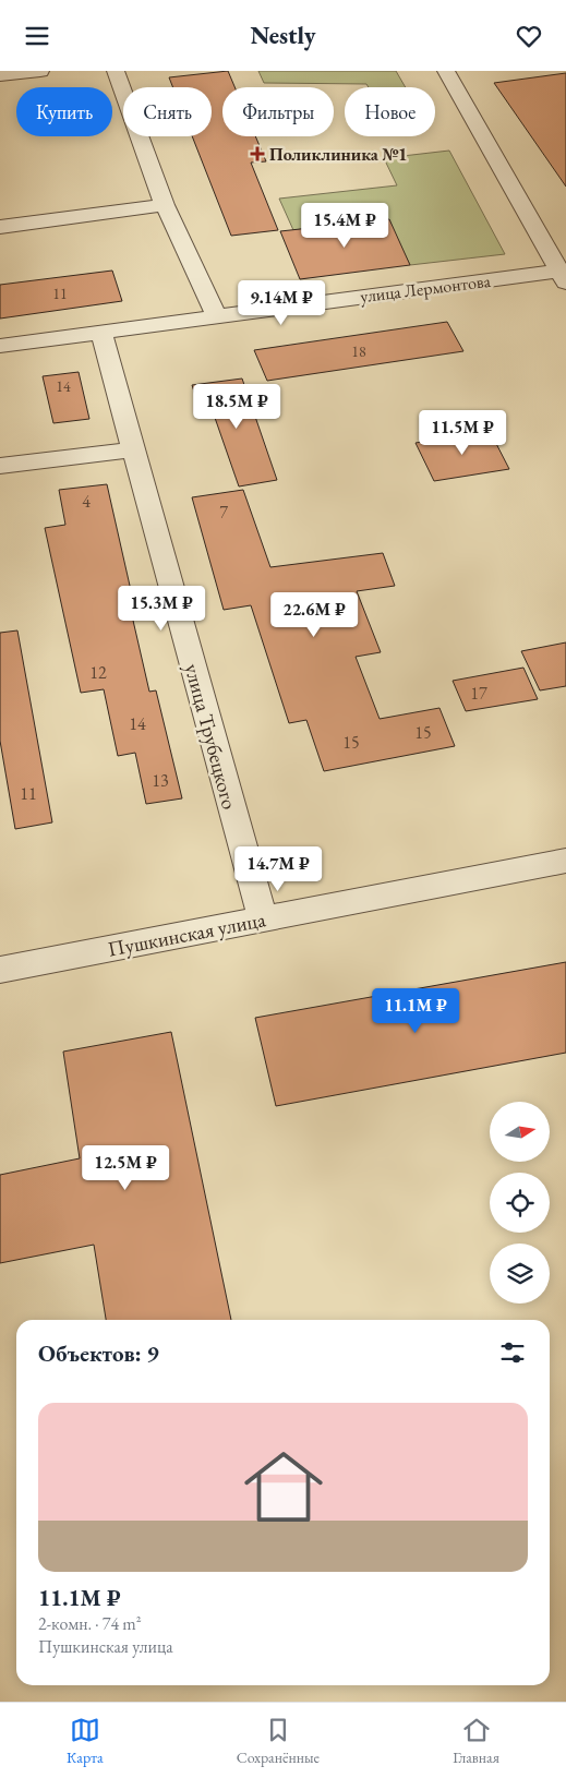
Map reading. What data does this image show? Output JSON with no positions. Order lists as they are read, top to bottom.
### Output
{
  "streets": {
    "street": ["улица Лермонтова", "улица Трубецкого", "Пушкинская улица"]
  },
  "crossings": [
    ["улица Лермонтова", "улица Трубецкого"],
    ["улица Трубецкого", "Пушкинская улица"]
  ],
  "places": {
    "health": ["Поликлиника №1"]
  },
  "house_numbers": [
    "11",
    "18",
    "14",
    "4",
    "7",
    "12",
    "17",
    "14",
    "15",
    "15",
    "13",
    "11"
  ],
  "north": "right",
  "page": {
    "header": "Nestly",
    "chip": [
      "Купить",
      "Снять",
      "Фильтры",
      "Новое"
    ],
    "price": [
      "15.4M ₽",
      "9.14M ₽",
      "18.5M ₽",
      "11.5M ₽",
      "15.3M ₽",
      "22.6M ₽",
      "14.7M ₽",
      "11.1M ₽",
      "12.5M ₽"
    ],
    "heading": "Объектов: 9",
    "list": [
      {
        "name": "11.1M ₽",
        "note": "2-комн. · 74 m² · Пушкинская улица"
      }
    ],
    "tabs": ["Карта", "Сохранённые", "Главная"]
  }
}
